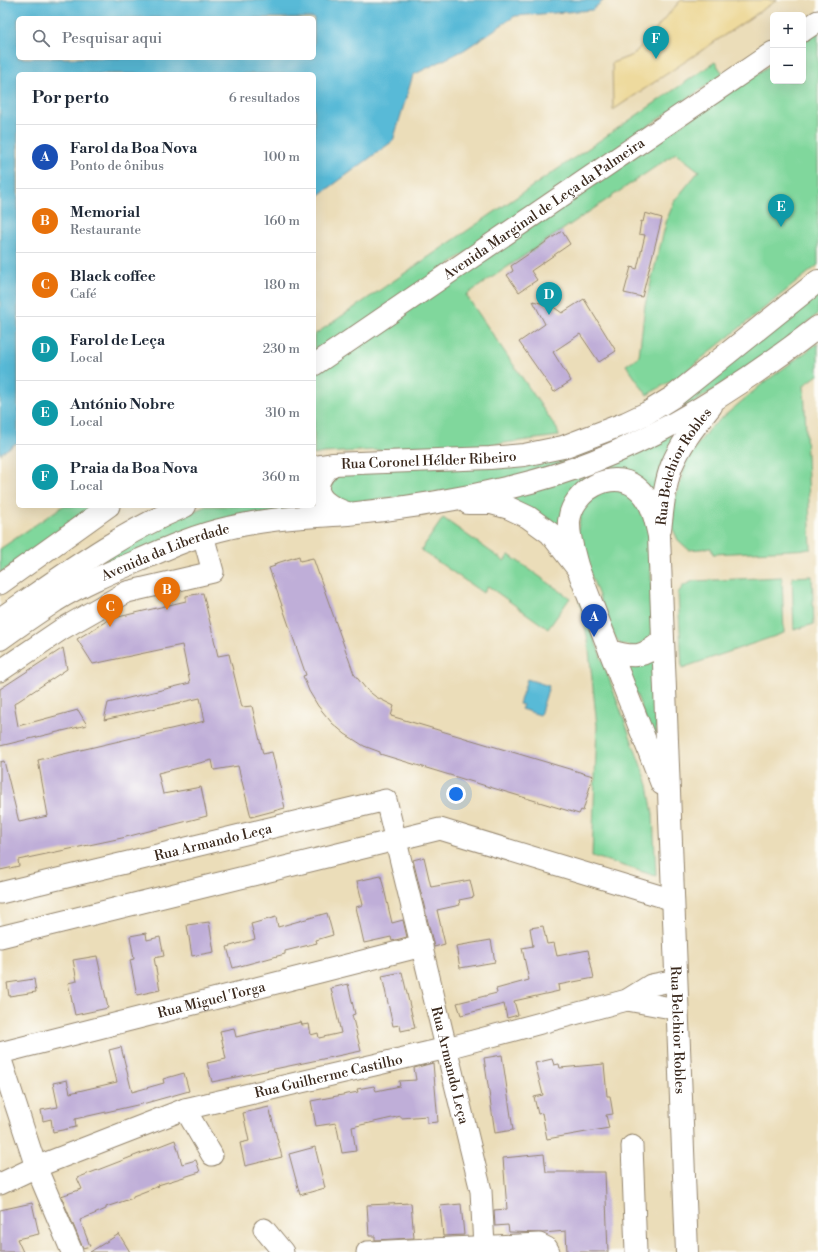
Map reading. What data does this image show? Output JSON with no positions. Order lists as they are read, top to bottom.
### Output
{
  "streets": {
    "main road": ["Rua Coronel Hélder Ribeiro", "Rua Belchior Robles", "Avenida da Liberdade"],
    "street": [
      "Avenida Marginal de Leça da Palmeira",
      "Rua Armando Leça",
      "Rua Miguel Torga",
      "Rua Guilherme Castilho"
    ]
  },
  "crossings": [
    ["Rua Coronel Hélder Ribeiro", "Avenida da Liberdade"],
    ["Rua Belchior Robles", "Rua Guilherme Castilho"],
    ["Rua Armando Leça", "Rua Miguel Torga"],
    ["Rua Armando Leça", "Rua Guilherme Castilho"]
  ],
  "page": {
    "map_buttons": ["+", "−"],
    "search": "Pesquisar aqui",
    "pins": [
      "F",
      "E",
      "D",
      "B",
      "C",
      "A"
    ],
    "heading": ["Por perto", "6 resultados"],
    "list": [
      {
        "mark": "A",
        "name": "Farol da Boa Nova",
        "note": "Ponto de ônibus",
        "value": "100 m"
      },
      {
        "mark": "B",
        "name": "Memorial",
        "note": "Restaurante",
        "value": "160 m"
      },
      {
        "mark": "C",
        "name": "Black coffee",
        "note": "Café",
        "value": "180 m"
      },
      {
        "mark": "D",
        "name": "Farol de Leça",
        "note": "Local",
        "value": "230 m"
      },
      {
        "mark": "E",
        "name": "António Nobre",
        "note": "Local",
        "value": "310 m"
      },
      {
        "mark": "F",
        "name": "Praia da Boa Nova",
        "note": "Local",
        "value": "360 m"
      }
    ]
  }
}
